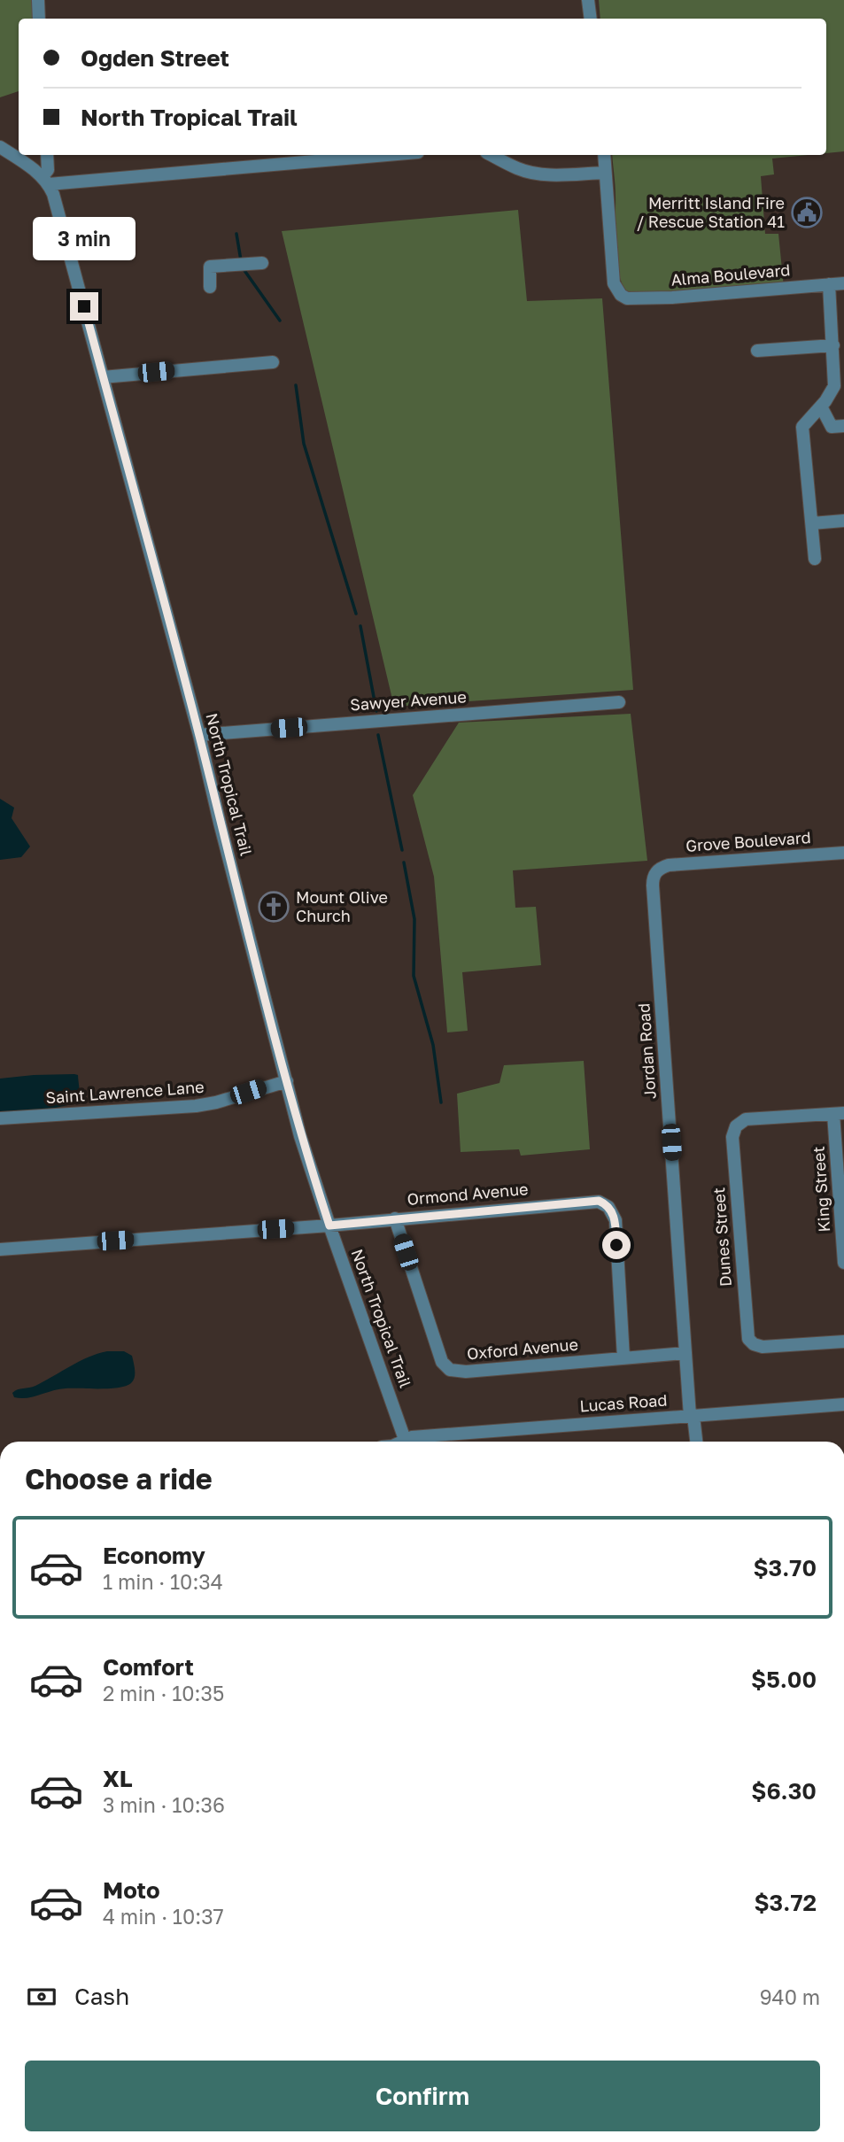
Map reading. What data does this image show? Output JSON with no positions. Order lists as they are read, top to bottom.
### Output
{
  "streets": {
    "street": [
      "Alma Boulevard",
      "Sawyer Avenue",
      "North Tropical Trail",
      "Grove Boulevard",
      "Jordan Road",
      "Saint Lawrence Lane",
      "King Street",
      "Ormond Avenue",
      "Dunes Street",
      "Oxford Avenue",
      "Lucas Road"
    ]
  },
  "crossings": [
    ["Sawyer Avenue", "North Tropical Trail"],
    ["North Tropical Trail", "Saint Lawrence Lane"],
    ["North Tropical Trail", "Ormond Avenue"],
    ["Grove Boulevard", "Jordan Road"],
    ["Jordan Road", "Oxford Avenue"],
    ["Jordan Road", "Lucas Road"],
    ["King Street", "Dunes Street"],
    ["Ormond Avenue", "Oxford Avenue"]
  ],
  "places": {
    "public building": ["Merritt Island Fire / Rescue Station 41"],
    "church": ["Mount Olive Church"]
  },
  "page": {
    "banner": ["Ogden Street", "North Tropical Trail"],
    "bubble": "3 min",
    "heading": "Choose a ride",
    "list": [
      {
        "name": "Economy",
        "note": "1 min · 10:34",
        "value": "$3.70"
      },
      {
        "name": "Comfort",
        "note": "2 min · 10:35",
        "value": "$5.00"
      },
      {
        "name": "XL",
        "note": "3 min · 10:36",
        "value": "$6.30"
      },
      {
        "name": "Moto",
        "note": "4 min · 10:37",
        "value": "$3.72"
      }
    ],
    "pay": ["Cash", "940 m"],
    "buttons": "Confirm"
  }
}
